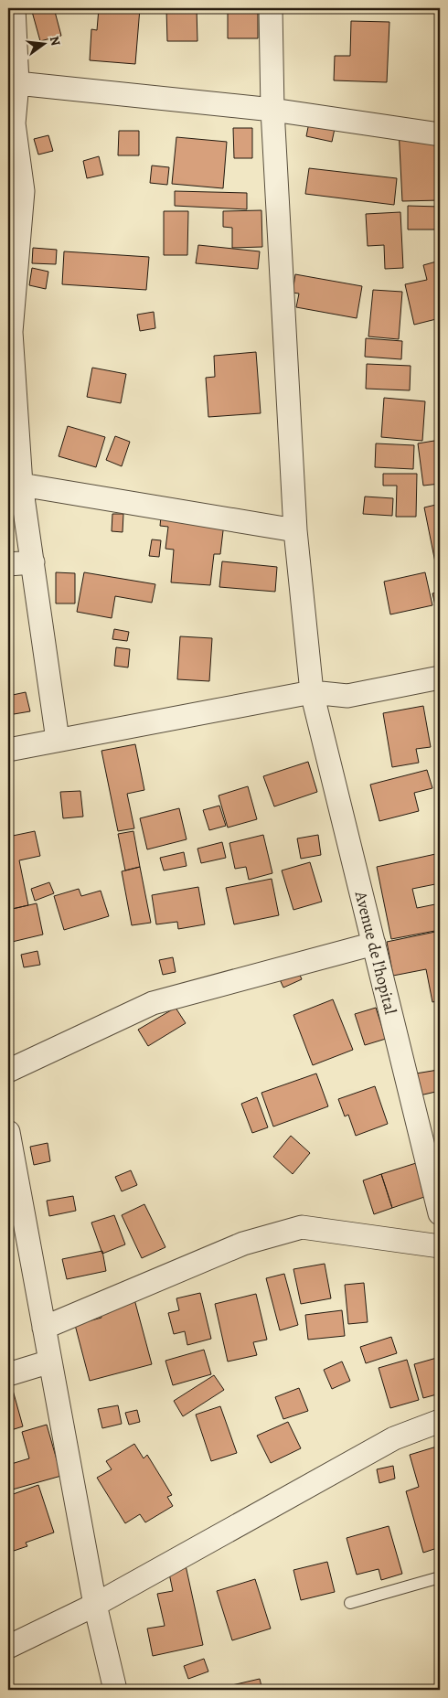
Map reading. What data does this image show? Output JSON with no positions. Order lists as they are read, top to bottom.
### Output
{
  "streets": {
    "street": ["Avenue de l'hopital"]
  },
  "north": "right"
}
